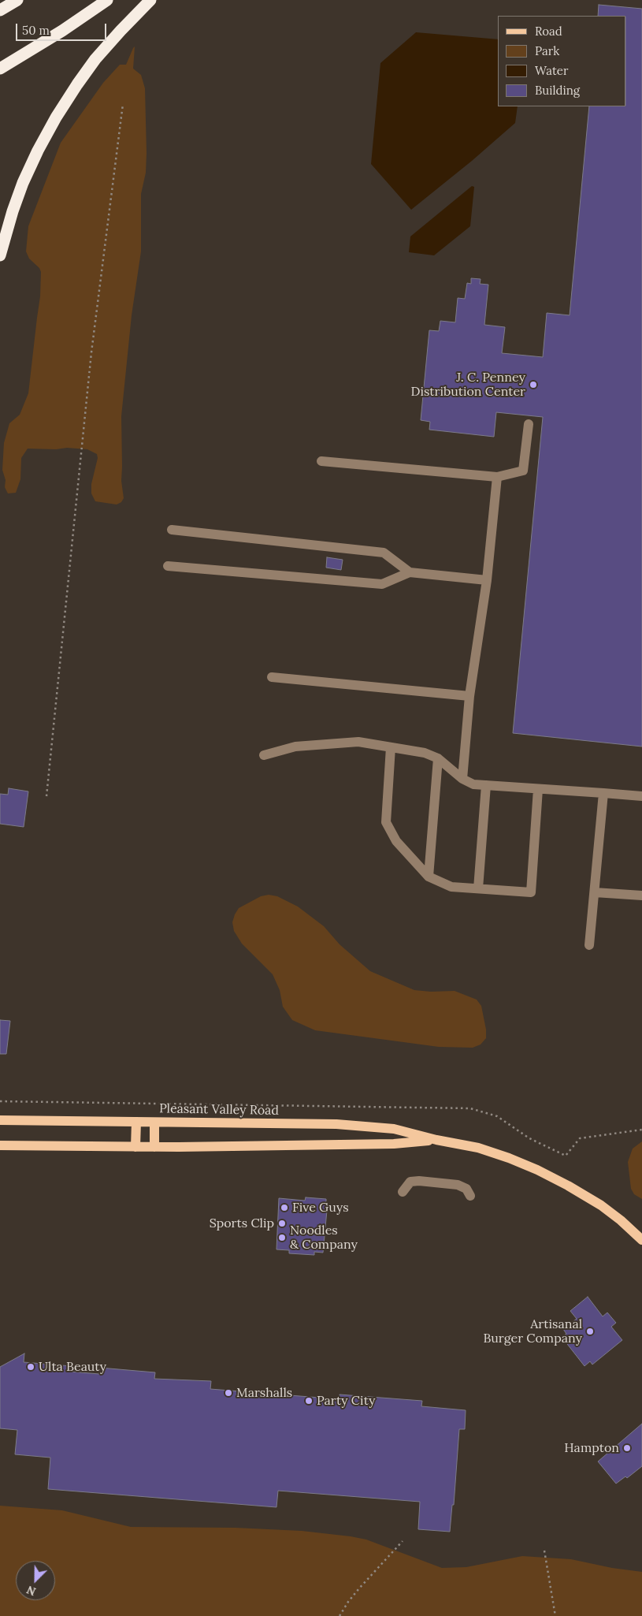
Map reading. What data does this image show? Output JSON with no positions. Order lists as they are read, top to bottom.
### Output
{
  "streets": {
    "main road": ["Pleasant Valley Road"]
  },
  "places": [
    "J. C. Penney Distribution Center",
    "Five Guys",
    "Sports Clip",
    "Noodles & Company",
    "Artisanal Burger Company",
    "Ulta Beauty",
    "Marshalls",
    "Party City",
    "Hampton"
  ],
  "legend": [
    "Road",
    "Park",
    "Water",
    "Building"
  ],
  "scale_bar": "50 m",
  "north": "bottom left"
}
